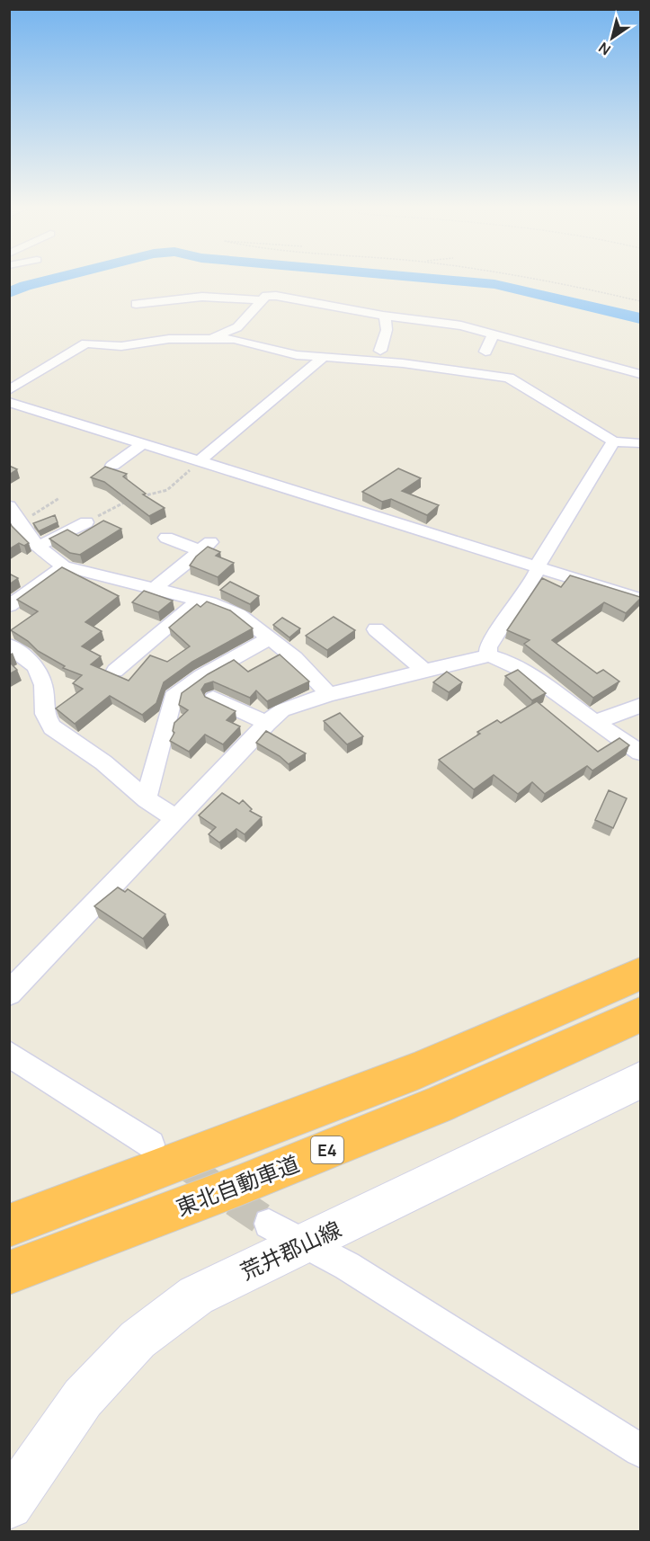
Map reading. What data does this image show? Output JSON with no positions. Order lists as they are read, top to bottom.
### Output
{
  "streets": {
    "highway": ["E4", "東北自動車道"],
    "main road": ["荒井郡山線"]
  },
  "north": "bottom left"
}
